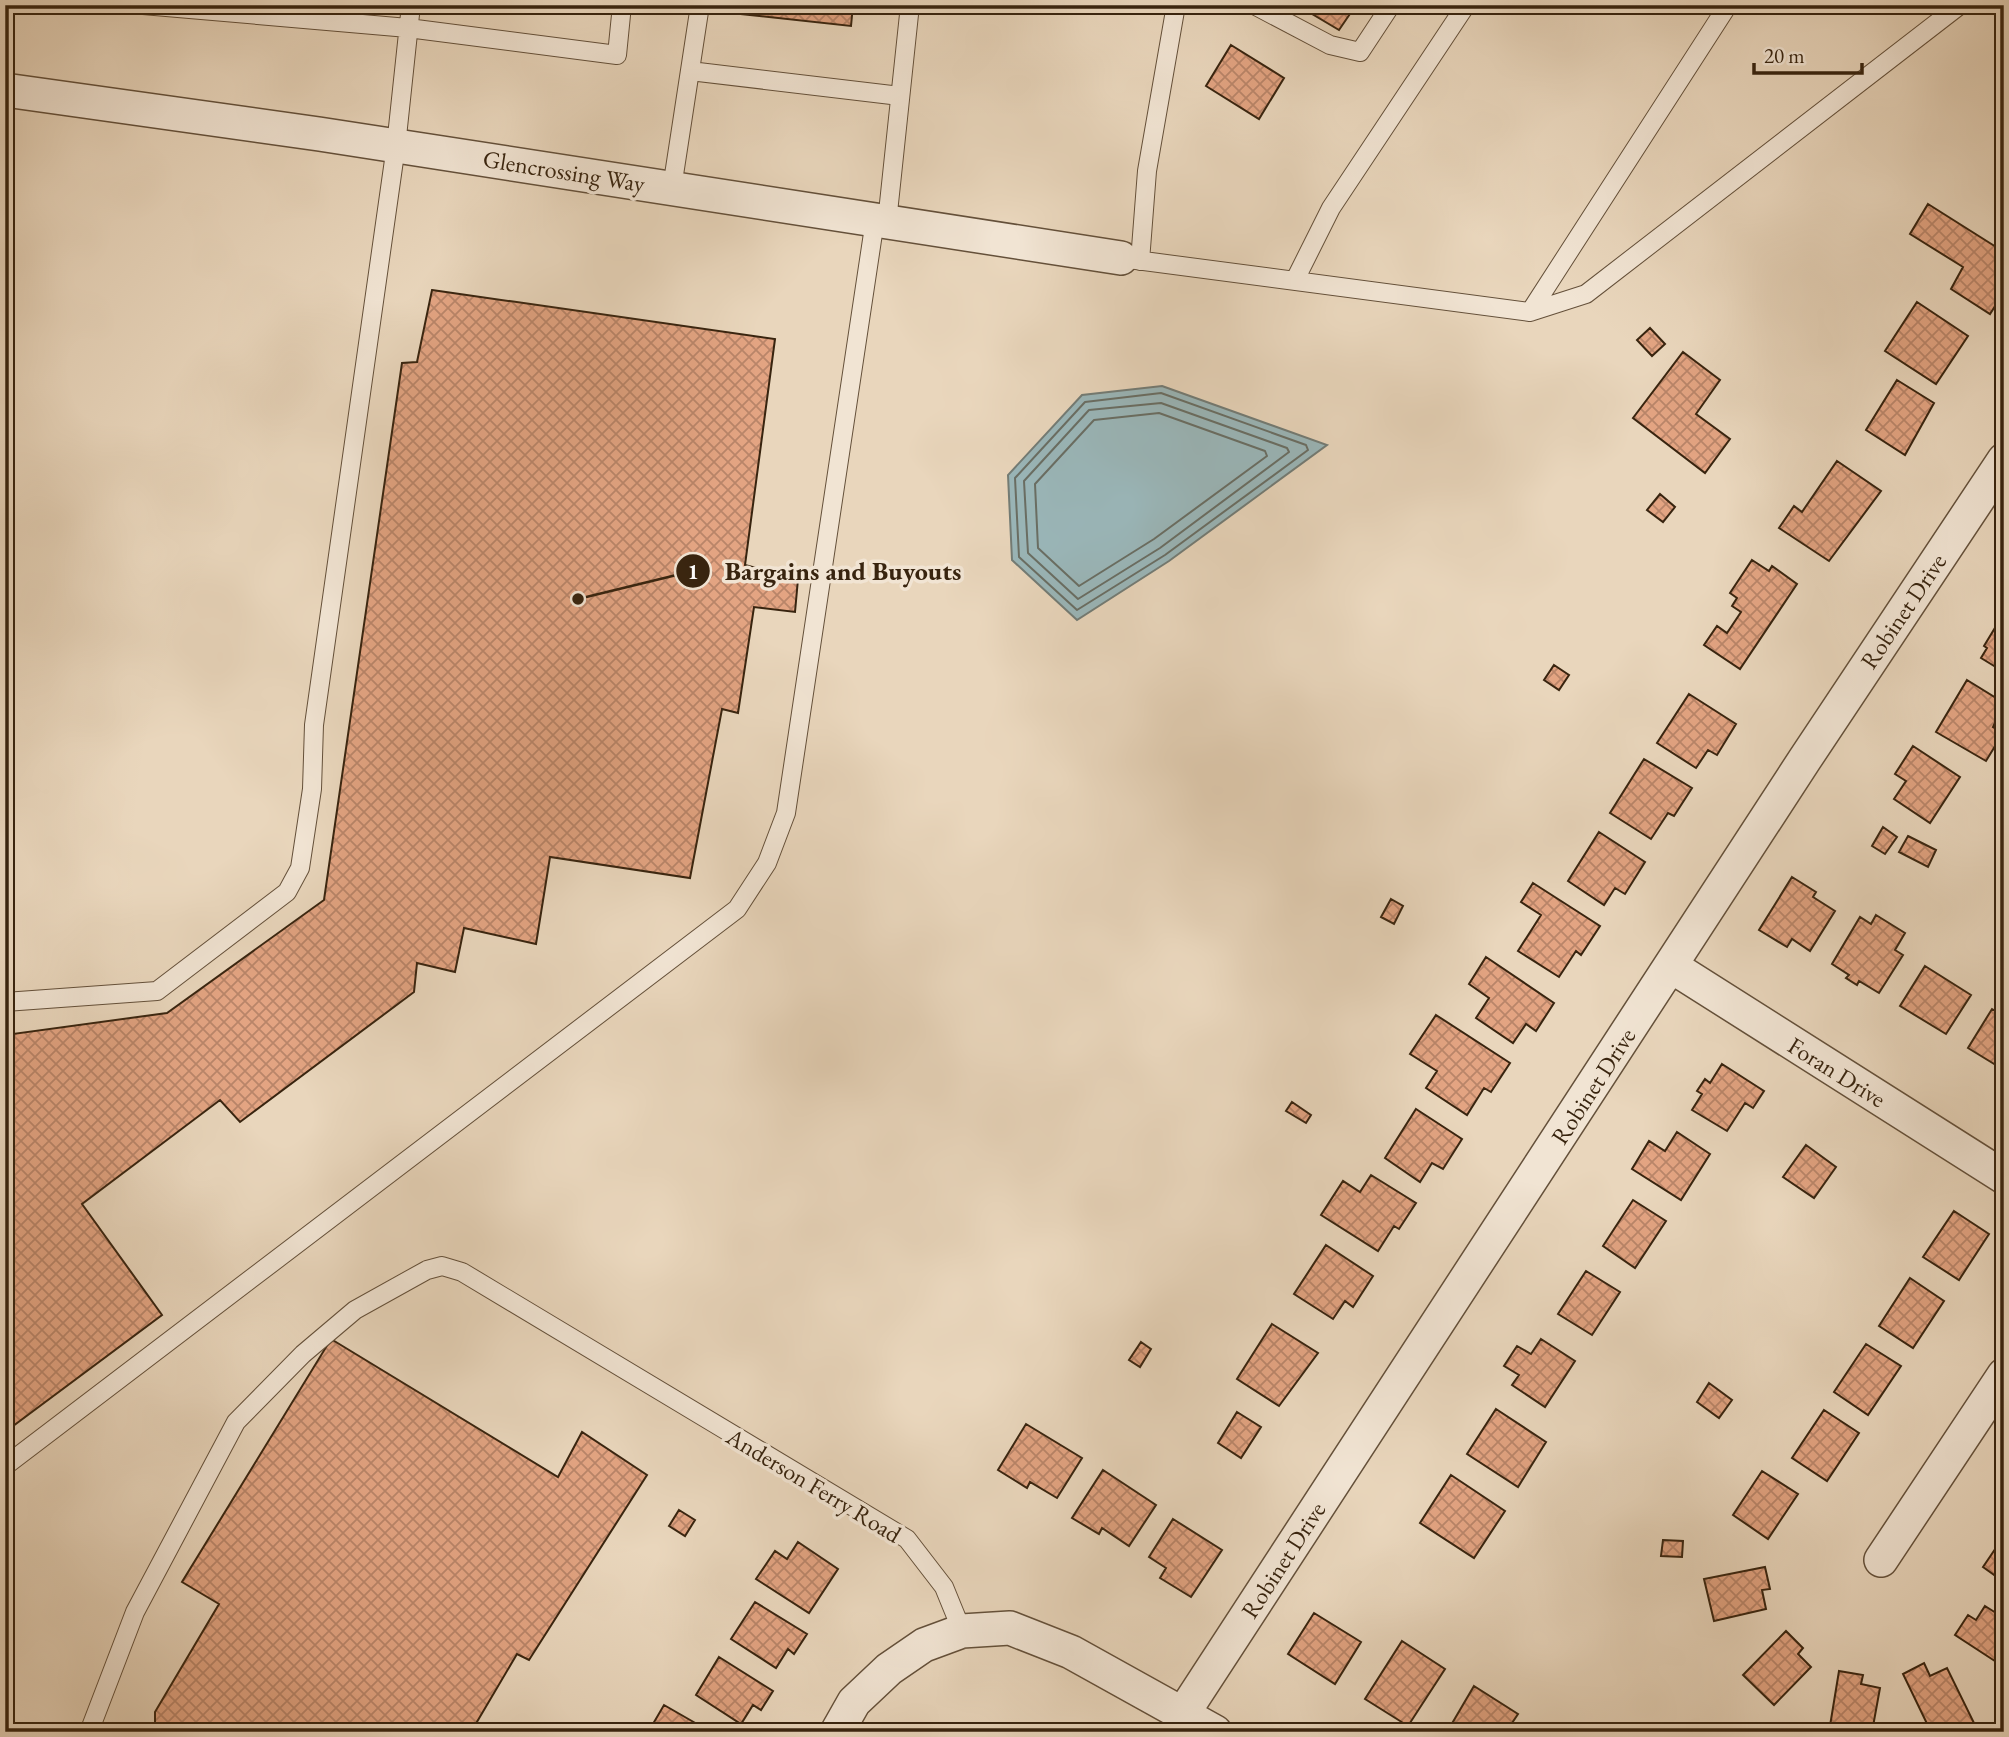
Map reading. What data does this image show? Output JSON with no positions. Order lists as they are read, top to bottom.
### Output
{
  "streets": {
    "street": ["Glencrossing Way", "Robinet Drive", "Foran Drive"],
    "lane": ["Anderson Ferry Road"]
  },
  "crossings": [
    ["Robinet Drive", "Foran Drive"]
  ],
  "places": ["Bargains and Buyouts"],
  "scale_bar": "20 m"
}
